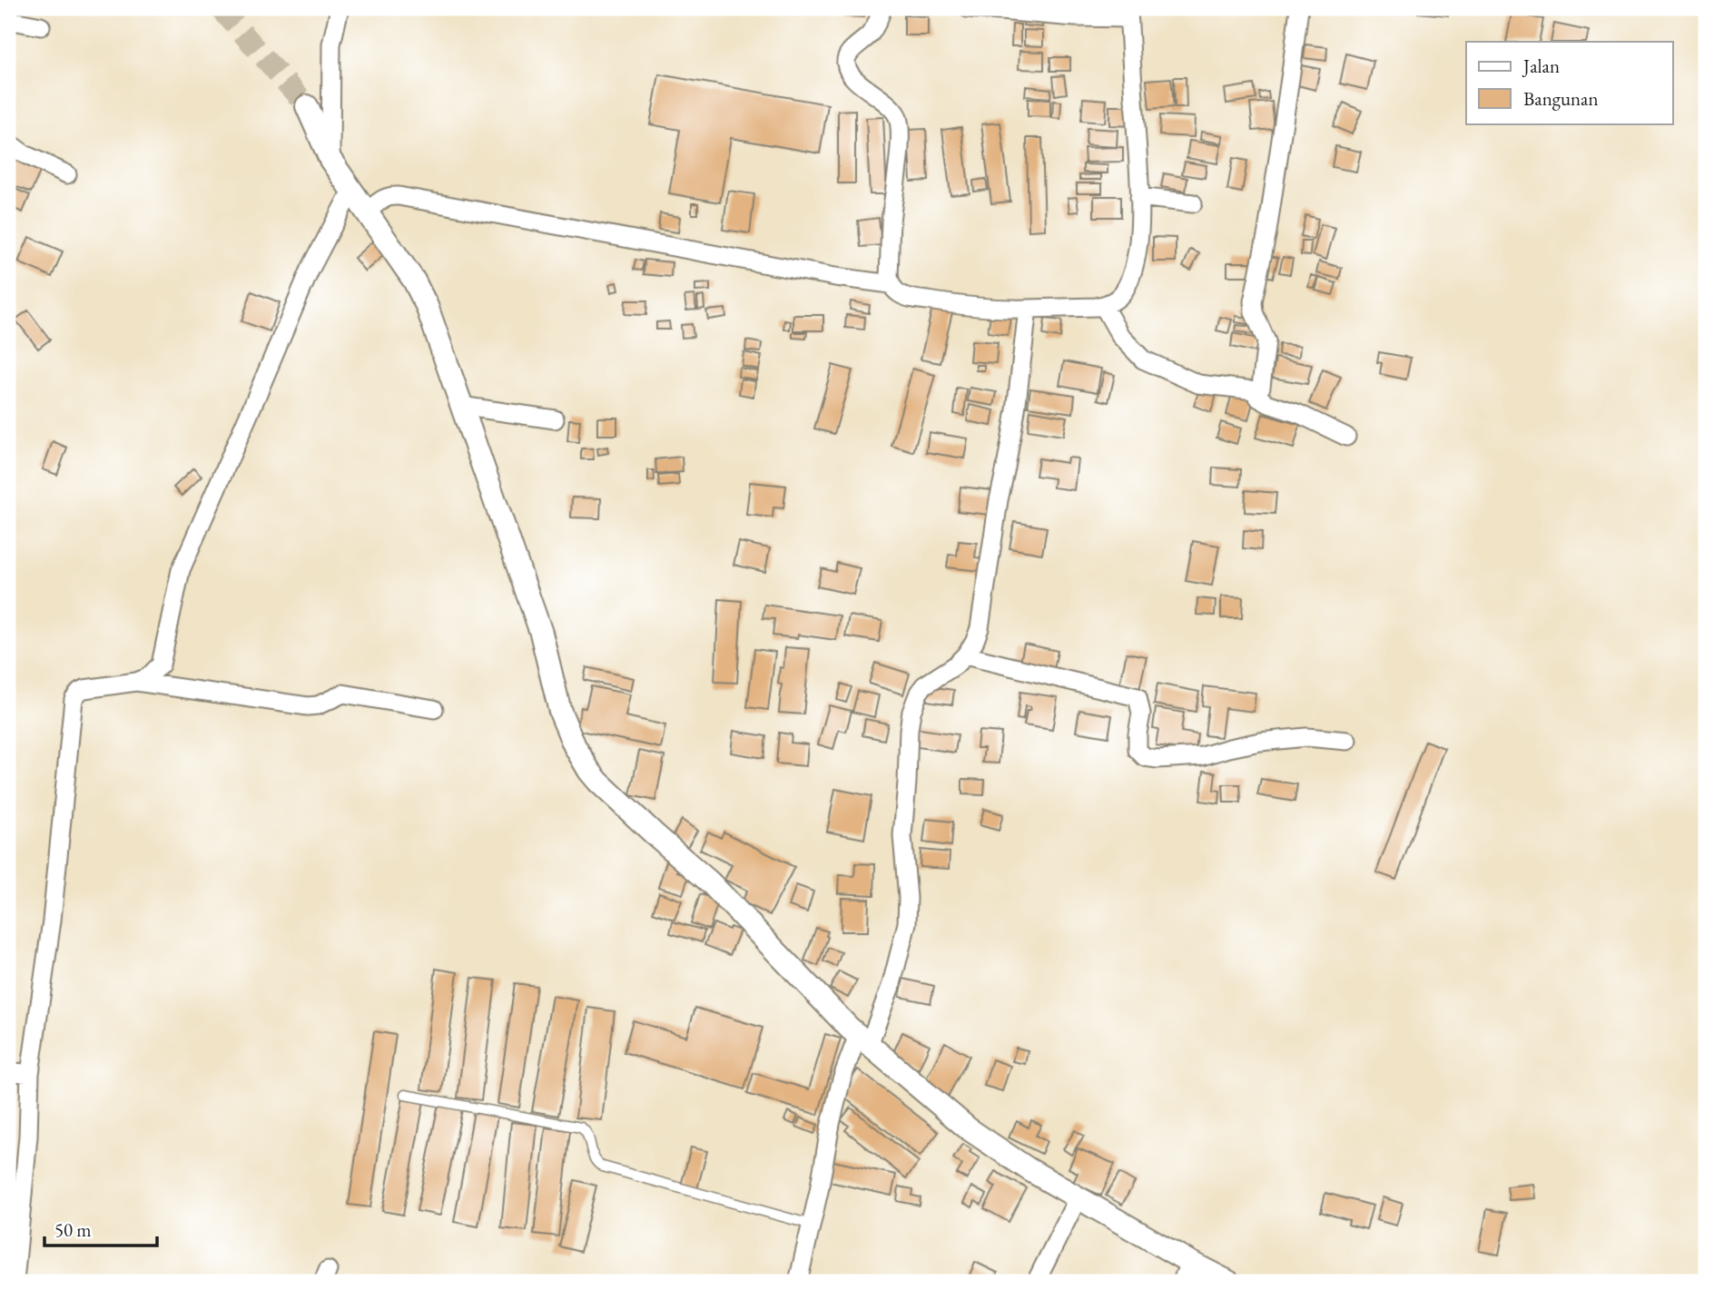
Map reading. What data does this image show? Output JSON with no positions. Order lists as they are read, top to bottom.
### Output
{
  "legend": ["Jalan", "Bangunan"],
  "scale_bar": "50 m"
}
